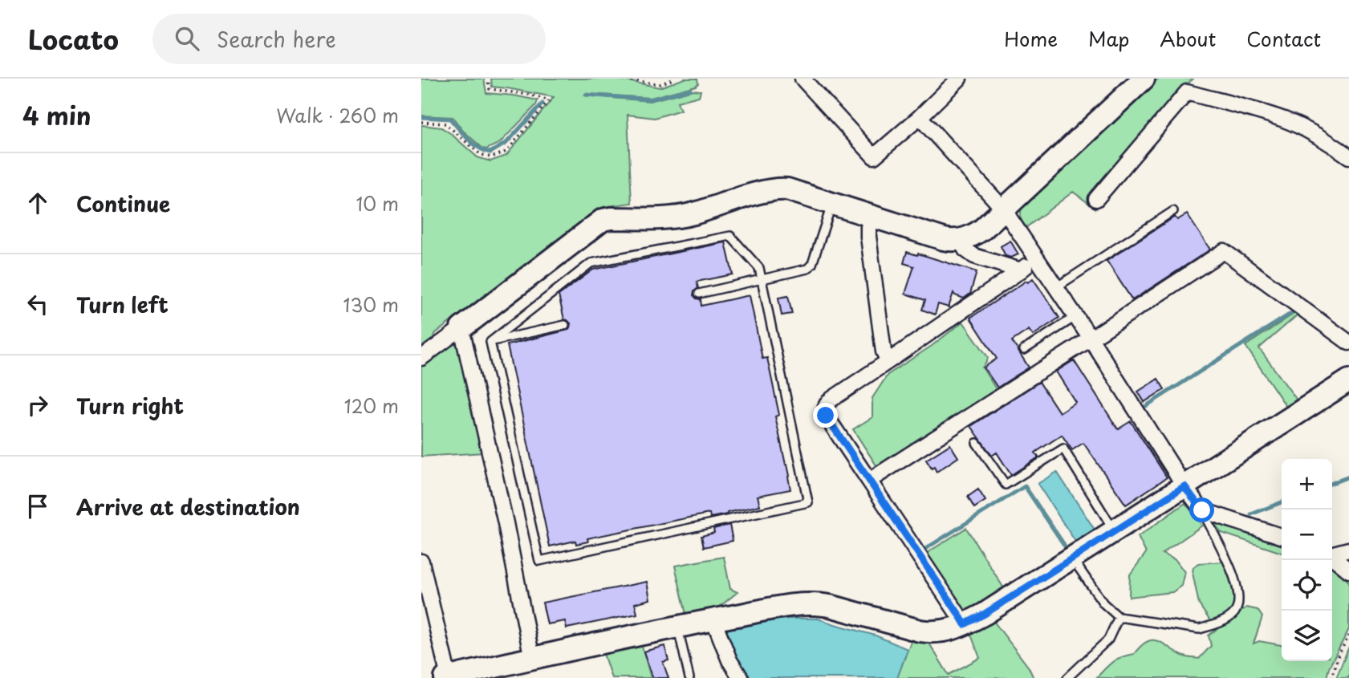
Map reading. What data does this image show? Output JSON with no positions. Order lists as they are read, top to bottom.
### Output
{
  "page": {
    "header": "Locato",
    "search": "Search here",
    "nav": [
      "Home",
      "Map",
      "About",
      "Contact"
    ],
    "heading": ["4 min", "Walk · 260 m"],
    "list": [
      ["Continue", "10 m"],
      ["Turn left", "130 m"],
      ["Turn right", "120 m"],
      "Arrive at destination"
    ],
    "map_buttons": ["+", "−"]
  }
}
